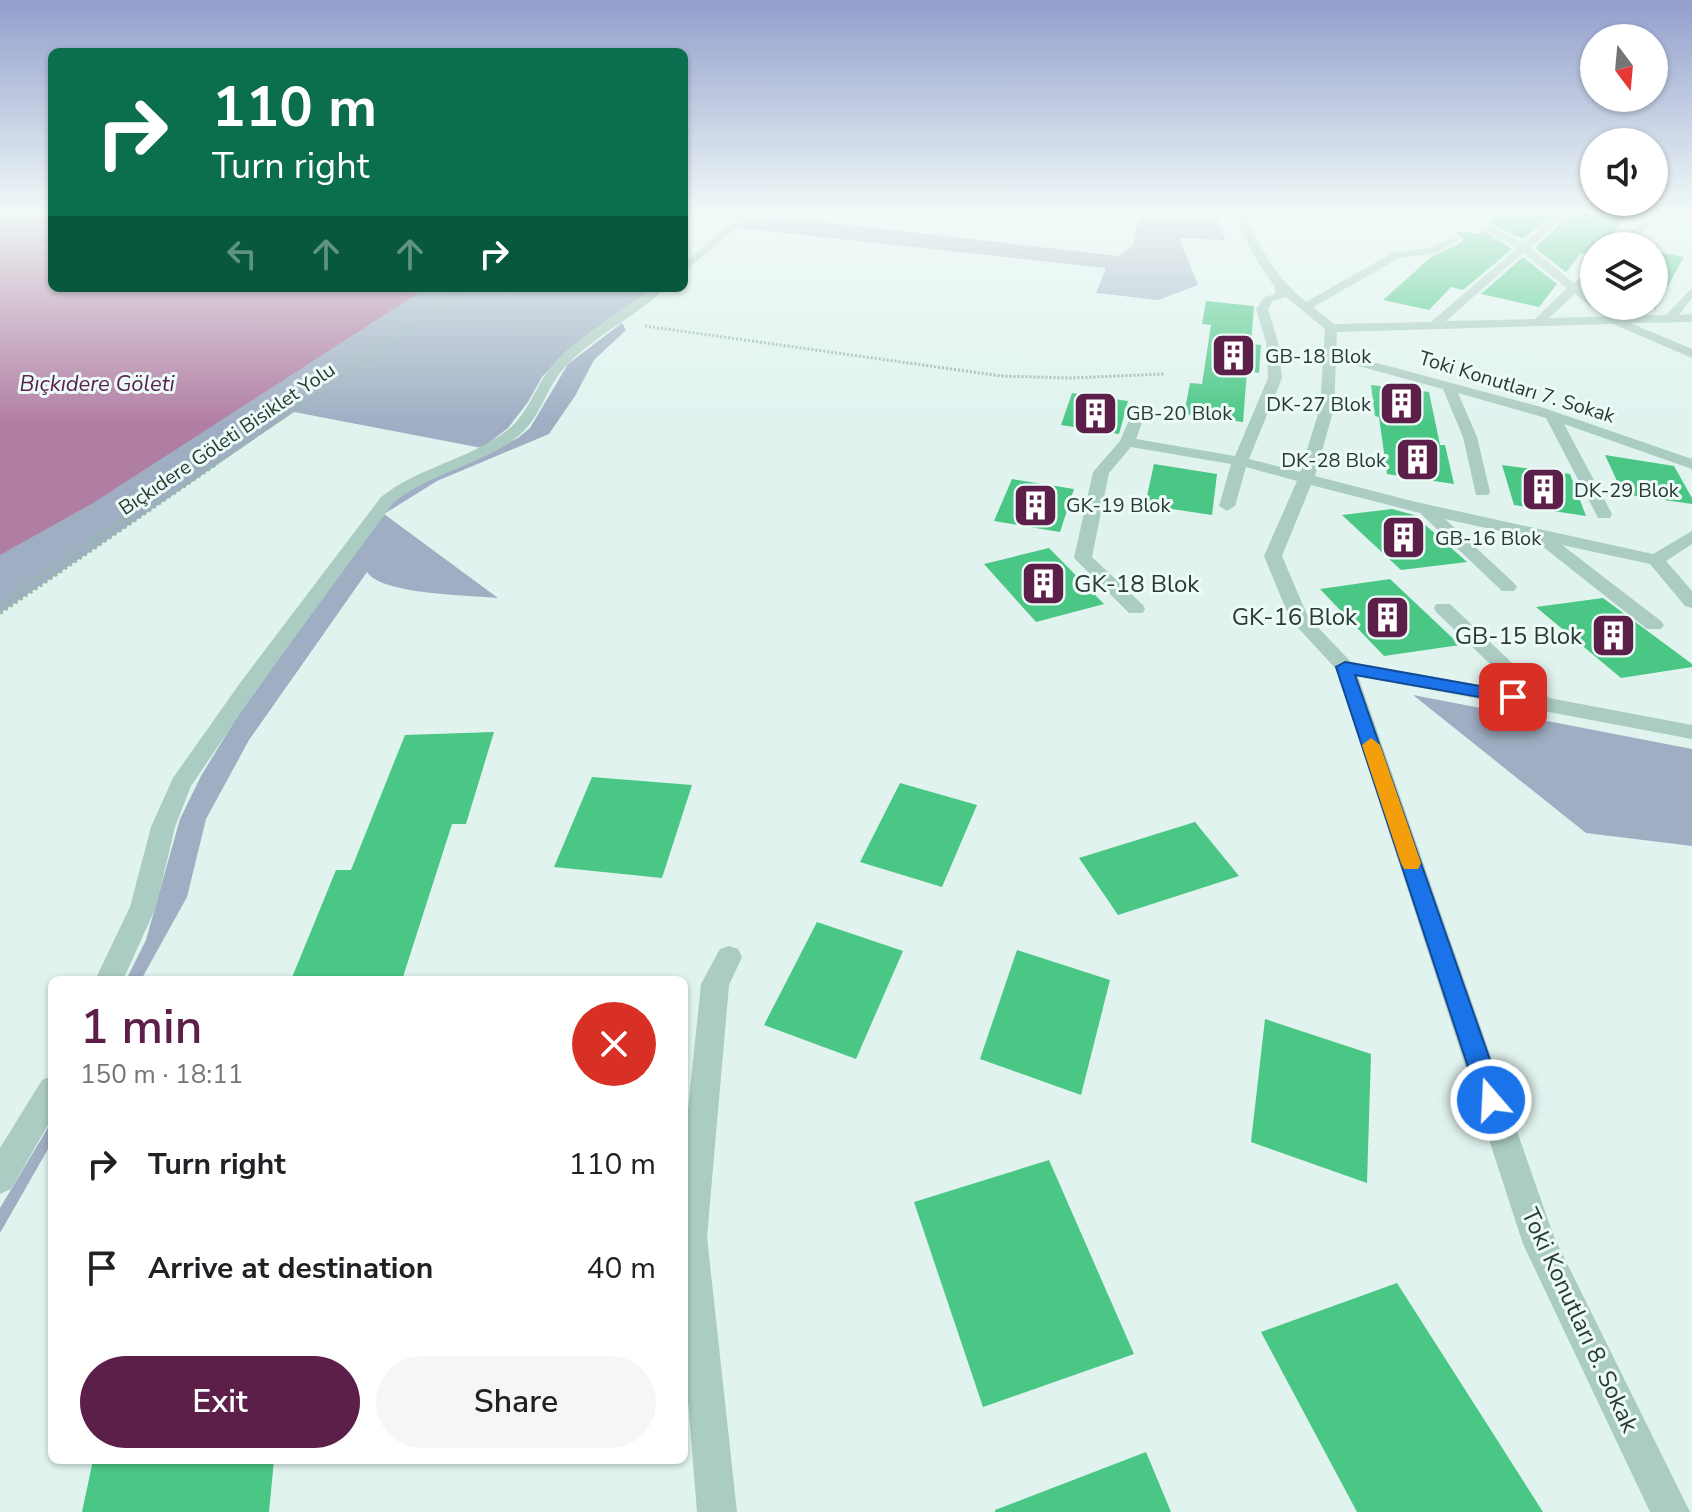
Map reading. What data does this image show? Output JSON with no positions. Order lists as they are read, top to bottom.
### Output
{
  "streets": {
    "street": ["Toki Konutları 7. Sokak", "Toki Konutları 8. Sokak"],
    "path": ["Bıçkıdere Göleti Bisiklet Yolu"]
  },
  "crossings": [
    ["Toki Konutları 7. Sokak", "Toki Konutları 8. Sokak"]
  ],
  "water": ["Bıçkıdere Göleti"],
  "places": {
    "building": [
      "GB-18 Blok",
      "DK-27 Blok",
      "GB-20 Blok",
      "DK-28 Blok",
      "DK-29 Blok",
      "GK-19 Blok",
      "GB-16 Blok",
      "GK-18 Blok",
      "GK-16 Blok",
      "GB-15 Blok"
    ]
  },
  "north": "bottom",
  "page": {
    "turn": ["110 m", "Turn right"],
    "heading": ["1 min", "150 m · 18:11"],
    "list": [
      {
        "name": "Turn right",
        "value": "110 m"
      },
      {
        "name": "Arrive at destination",
        "value": "40 m"
      }
    ],
    "buttons": ["Exit", "Share"]
  }
}
